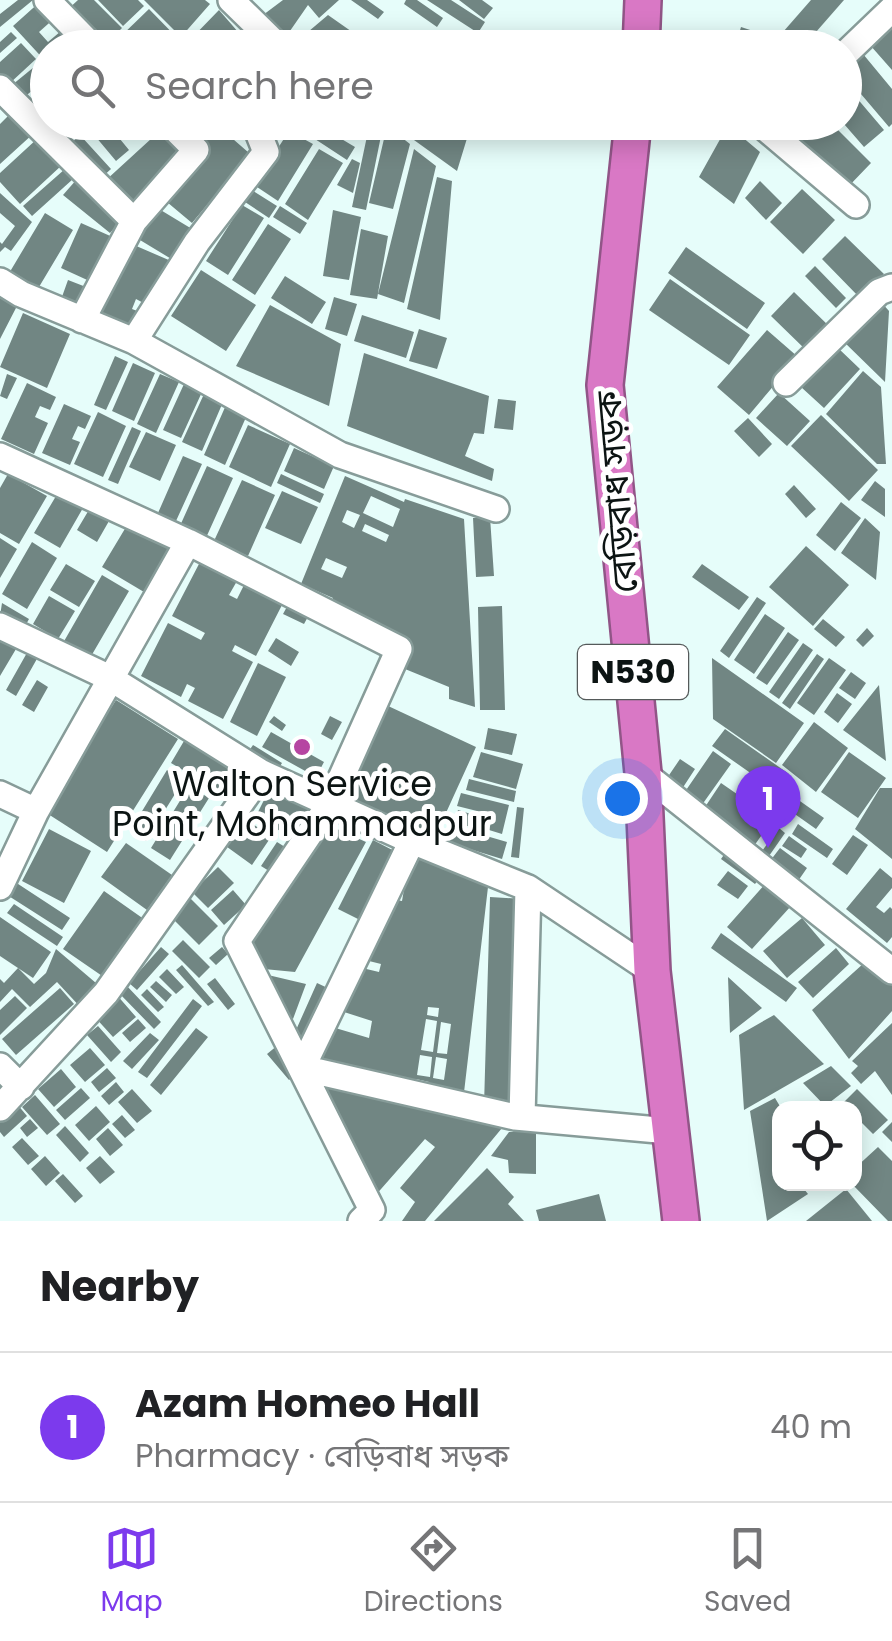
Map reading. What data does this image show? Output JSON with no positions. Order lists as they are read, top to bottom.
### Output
{
  "streets": {
    "highway": ["বেড়িবাধ সড়ক", "N530"]
  },
  "places": ["Walton Service Point, Mohammadpur"],
  "page": {
    "search": "Search here",
    "pins": "1",
    "heading": "Nearby",
    "list": [
      {
        "mark": "1",
        "name": "Azam Homeo Hall",
        "note": "Pharmacy · বেড়িবাধ সড়ক",
        "value": "40 m"
      }
    ],
    "nav": ["Map", "Directions", "Saved"]
  }
}
